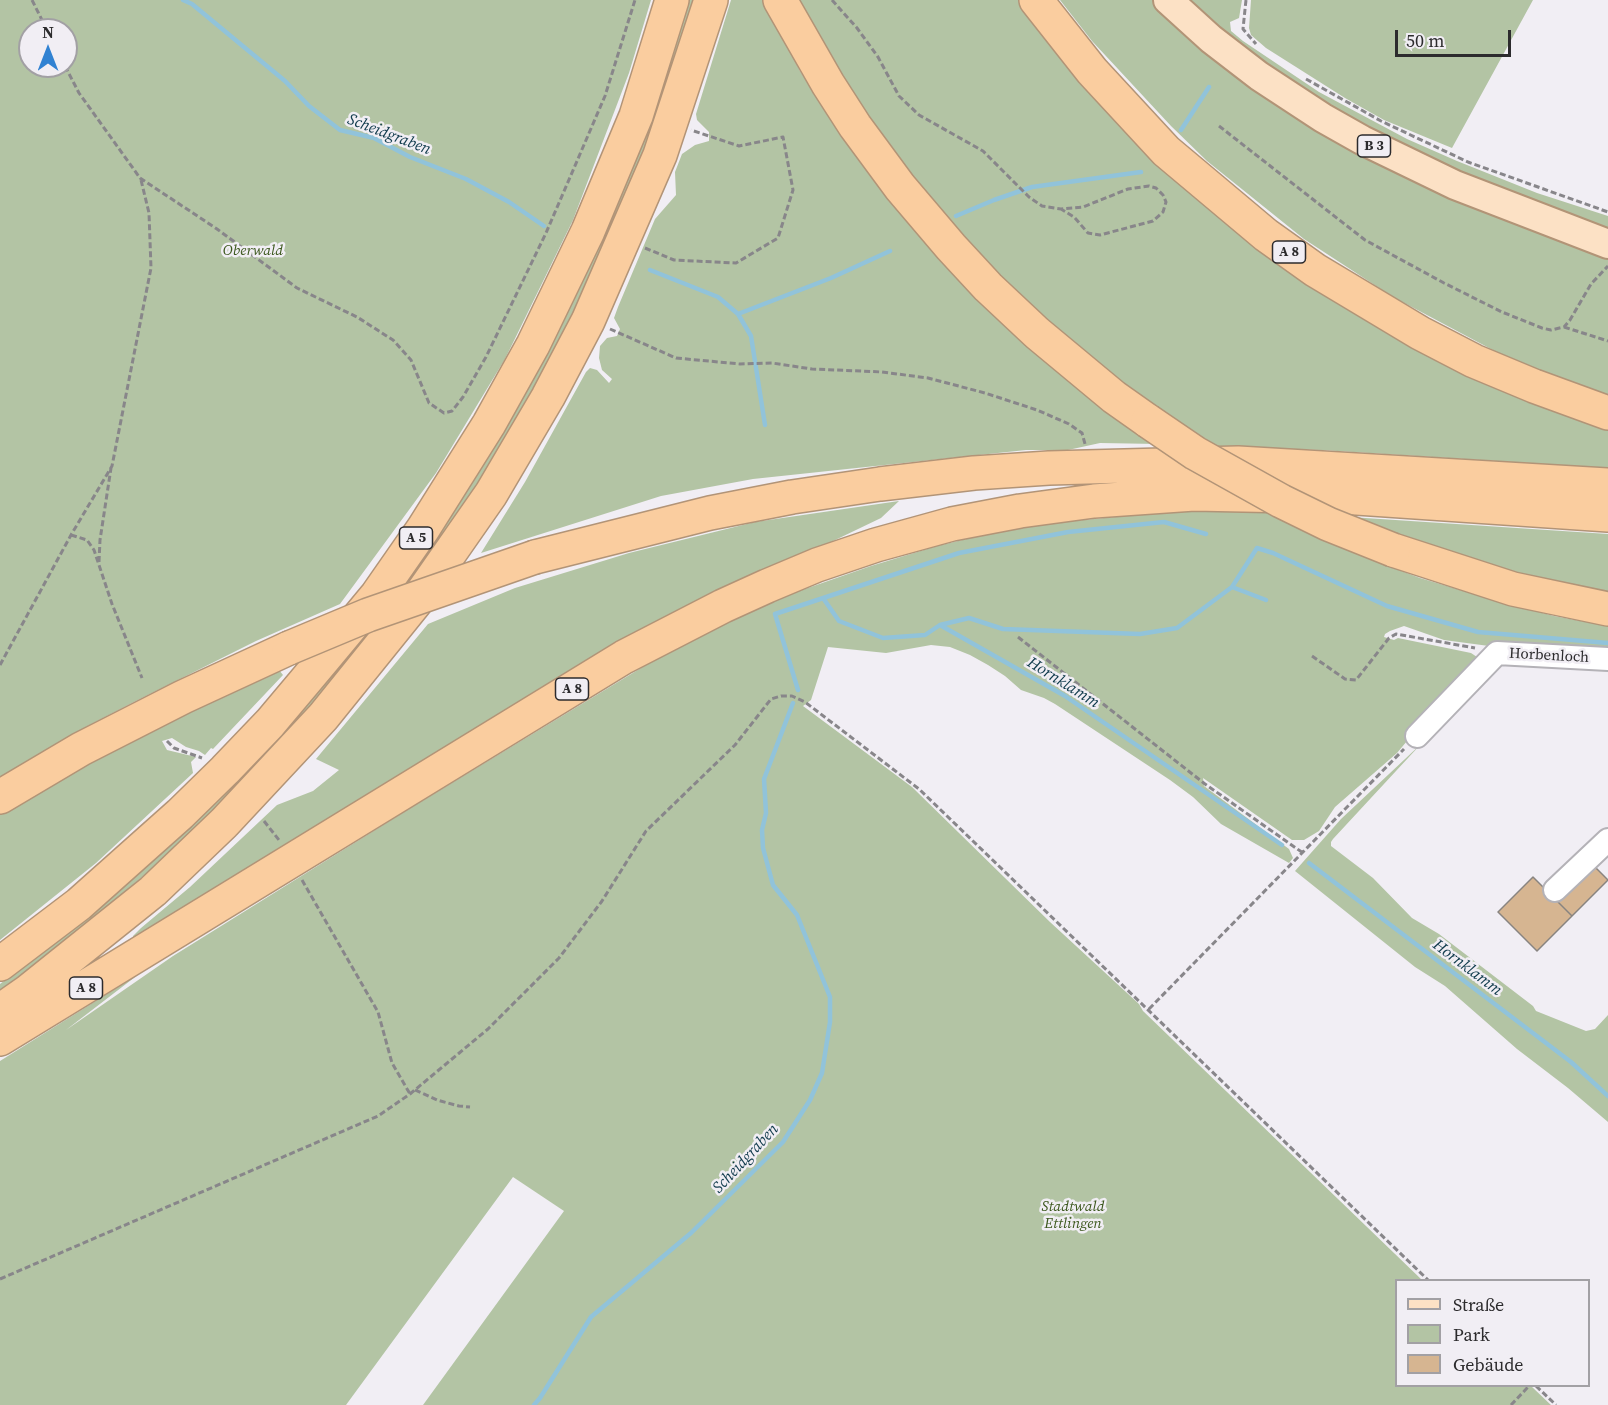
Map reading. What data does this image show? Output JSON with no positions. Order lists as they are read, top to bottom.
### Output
{
  "streets": {
    "highway": ["A 8", "A 5"],
    "main road": ["B 3"],
    "lane": ["Horbenloch"]
  },
  "water": ["Scheidgraben", "Hornklamm"],
  "parks": ["Oberwald", "Stadtwald Ettlingen"],
  "legend": ["Straße", "Park", "Gebäude"],
  "scale_bar": "50 m",
  "north": "top"
}
